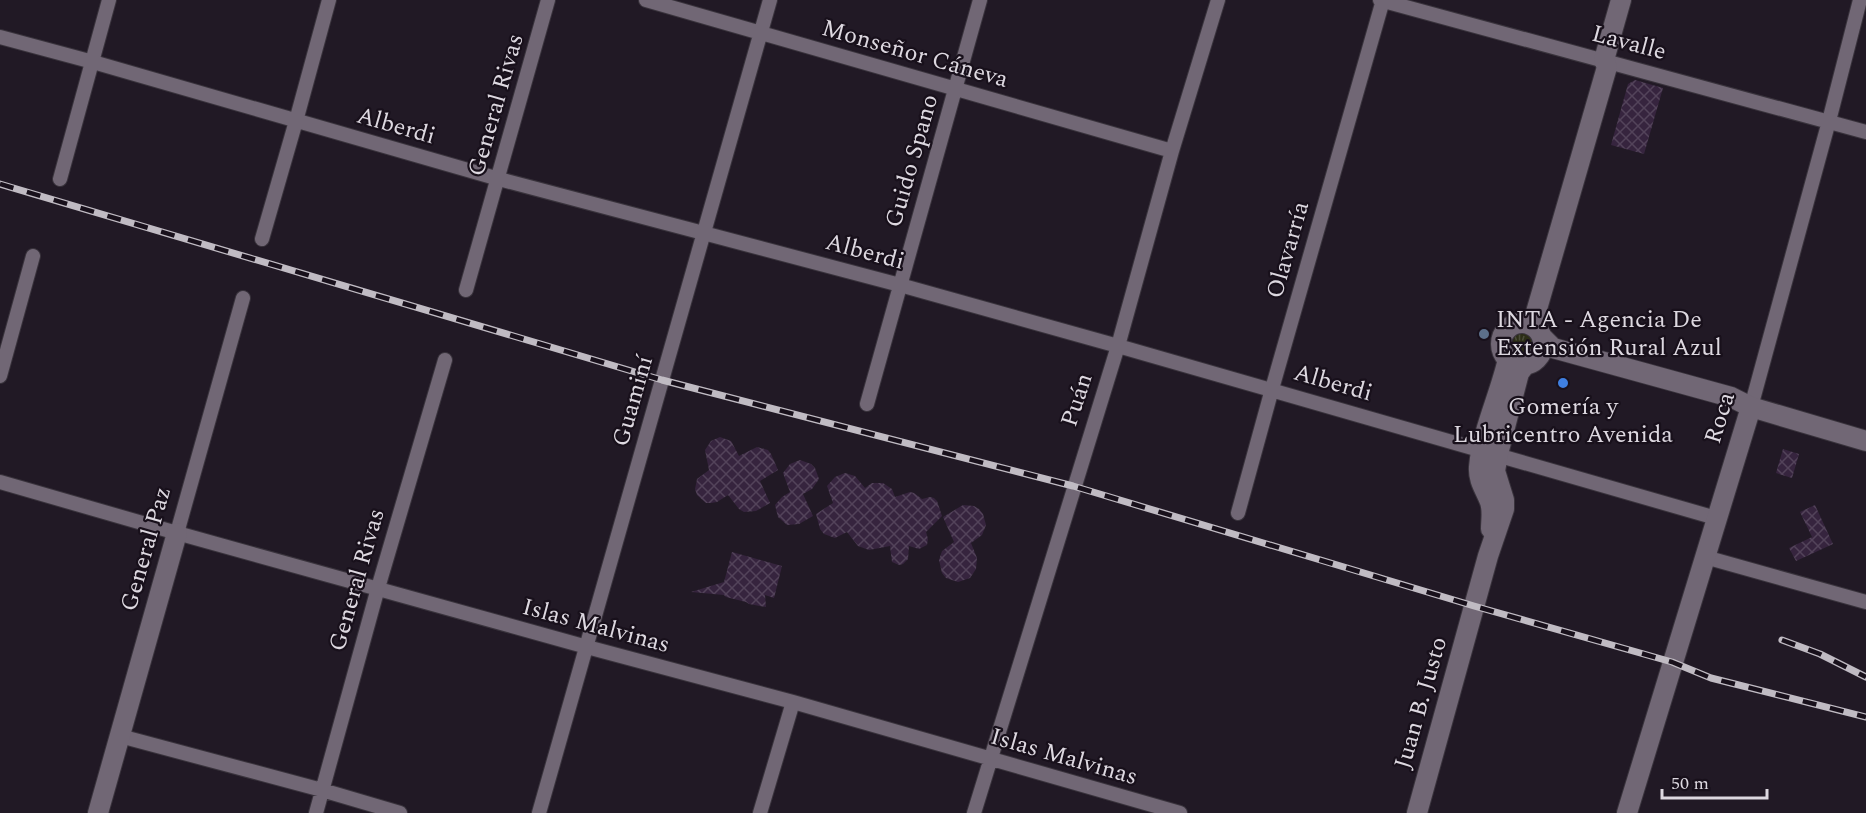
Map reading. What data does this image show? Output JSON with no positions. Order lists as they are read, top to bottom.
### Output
{
  "streets": {
    "main road": ["Roca", "General Paz", "Juan B. Justo"],
    "street": [
      "Lavalle",
      "Monseñor Cáneva",
      "General Rivas",
      "Alberdi",
      "Guido Spano",
      "Olavarría",
      "Puán",
      "Guaminí",
      "Islas Malvinas"
    ]
  },
  "crossings": [
    ["Lavalle", "Olavarría"],
    ["Lavalle", "Roca"],
    ["Monseñor Cáneva", "Guido Spano"],
    ["Monseñor Cáneva", "Puán"],
    ["Monseñor Cáneva", "Guaminí"],
    ["General Rivas", "Alberdi"],
    ["General Rivas", "Islas Malvinas"],
    ["Alberdi", "Guido Spano"],
    ["Alberdi", "Olavarría"],
    ["Alberdi", "Puán"],
    ["Alberdi", "Guaminí"],
    ["Alberdi", "Roca"],
    ["Alberdi", "Juan B. Justo"],
    ["Puán", "Islas Malvinas"],
    ["Guaminí", "Islas Malvinas"],
    ["General Paz", "Islas Malvinas"]
  ],
  "places": ["INTA - Agencia De Extensión Rural Azul", "Gomería y Lubricentro Avenida"],
  "scale_bar": "50 m"
}
